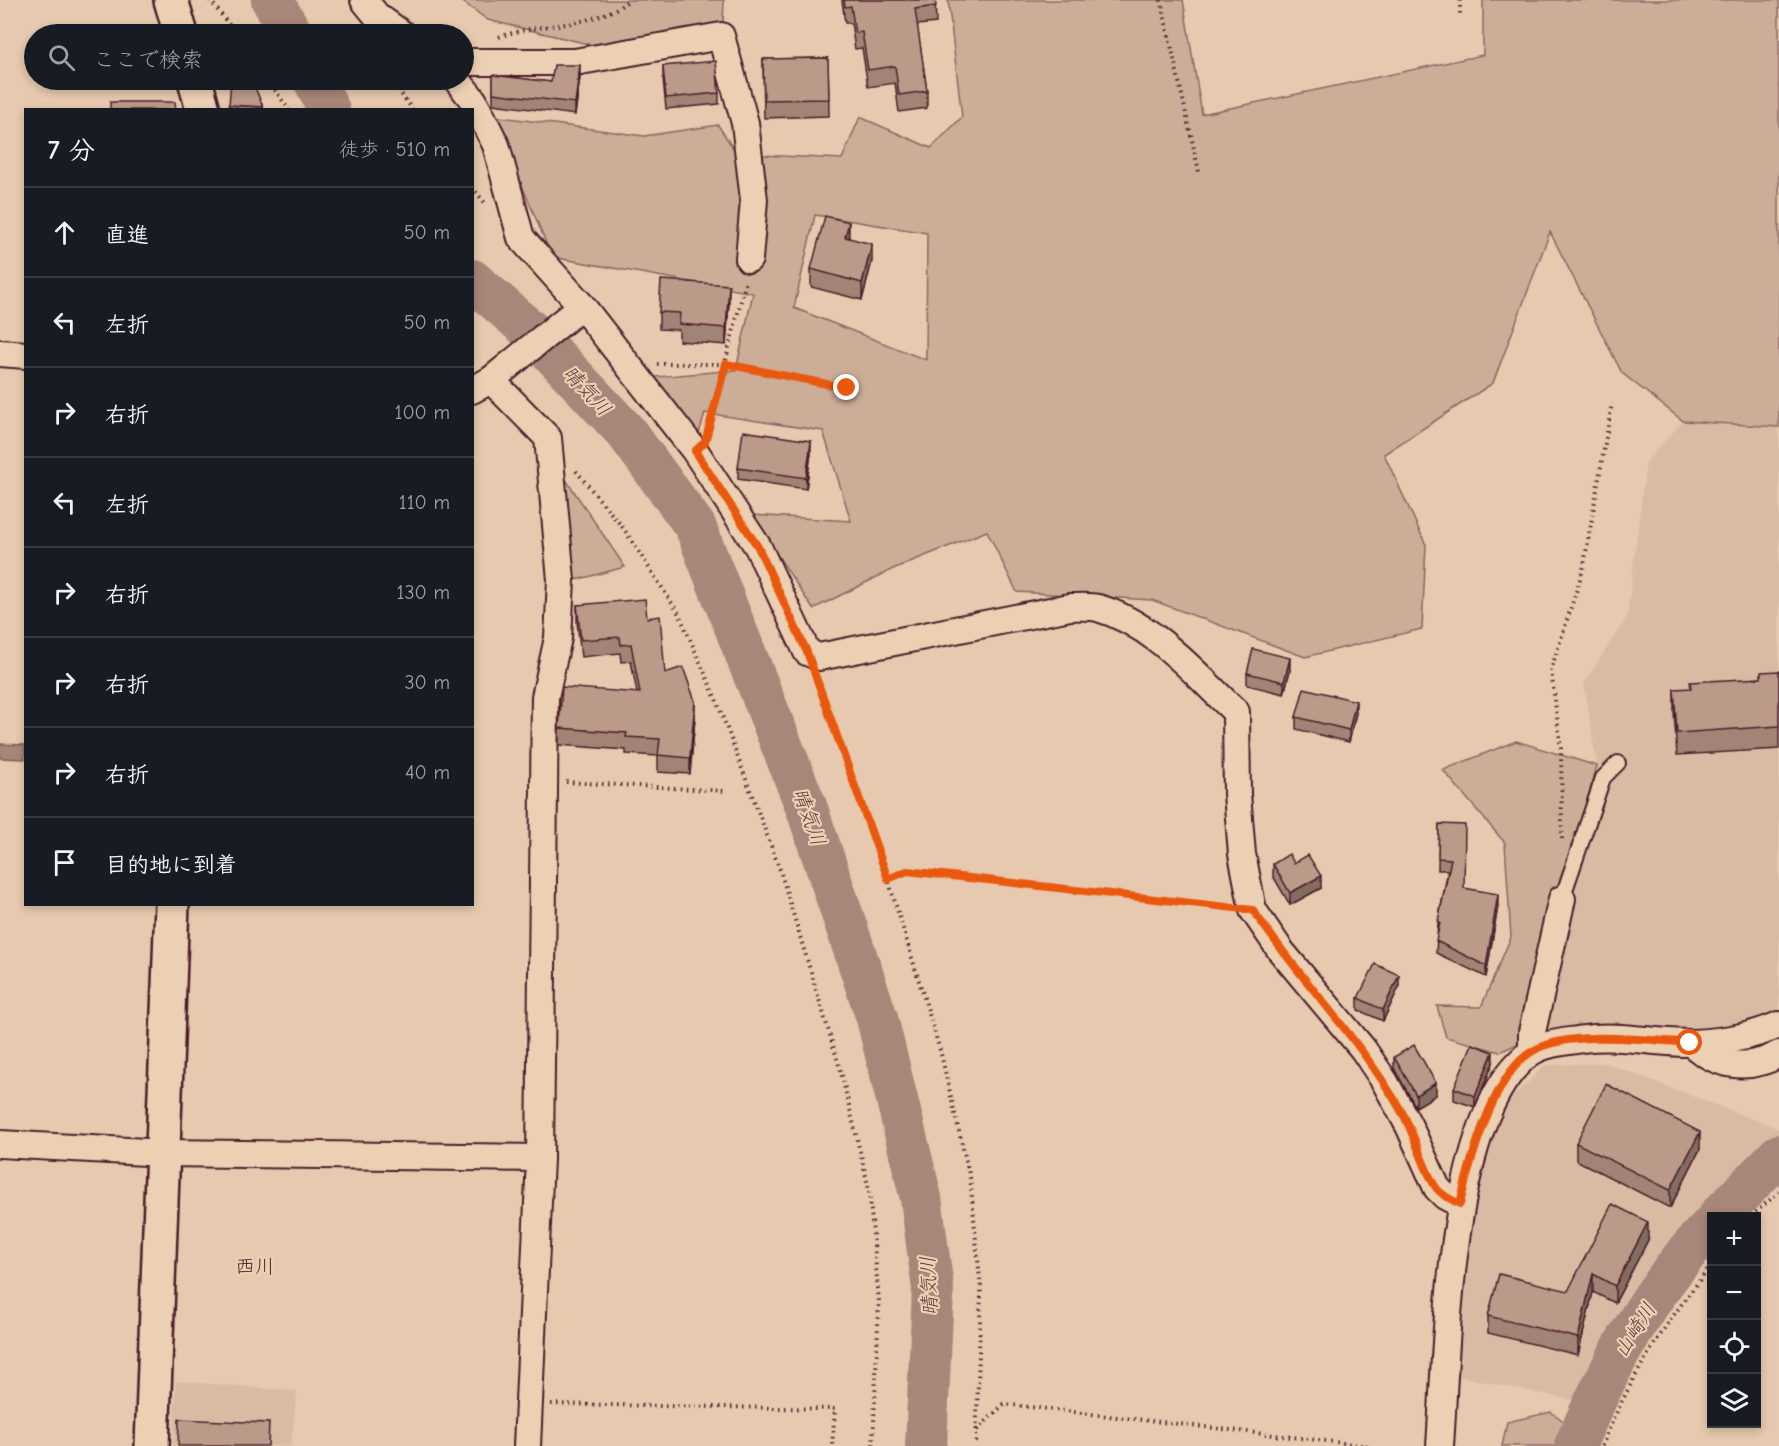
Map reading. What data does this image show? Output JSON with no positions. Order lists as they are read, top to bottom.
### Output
{
  "districts": ["西川"],
  "water": ["晴気川", "山崎川"],
  "page": {
    "search": "ここで検索",
    "heading": ["7 分", "徒歩 · 510 m"],
    "list": [
      ["直進", "50 m"],
      ["左折", "50 m"],
      ["右折", "100 m"],
      ["左折", "110 m"],
      ["右折", "130 m"],
      ["右折", "30 m"],
      ["右折", "40 m"],
      "目的地に到着"
    ],
    "map_buttons": ["+", "−"]
  }
}
